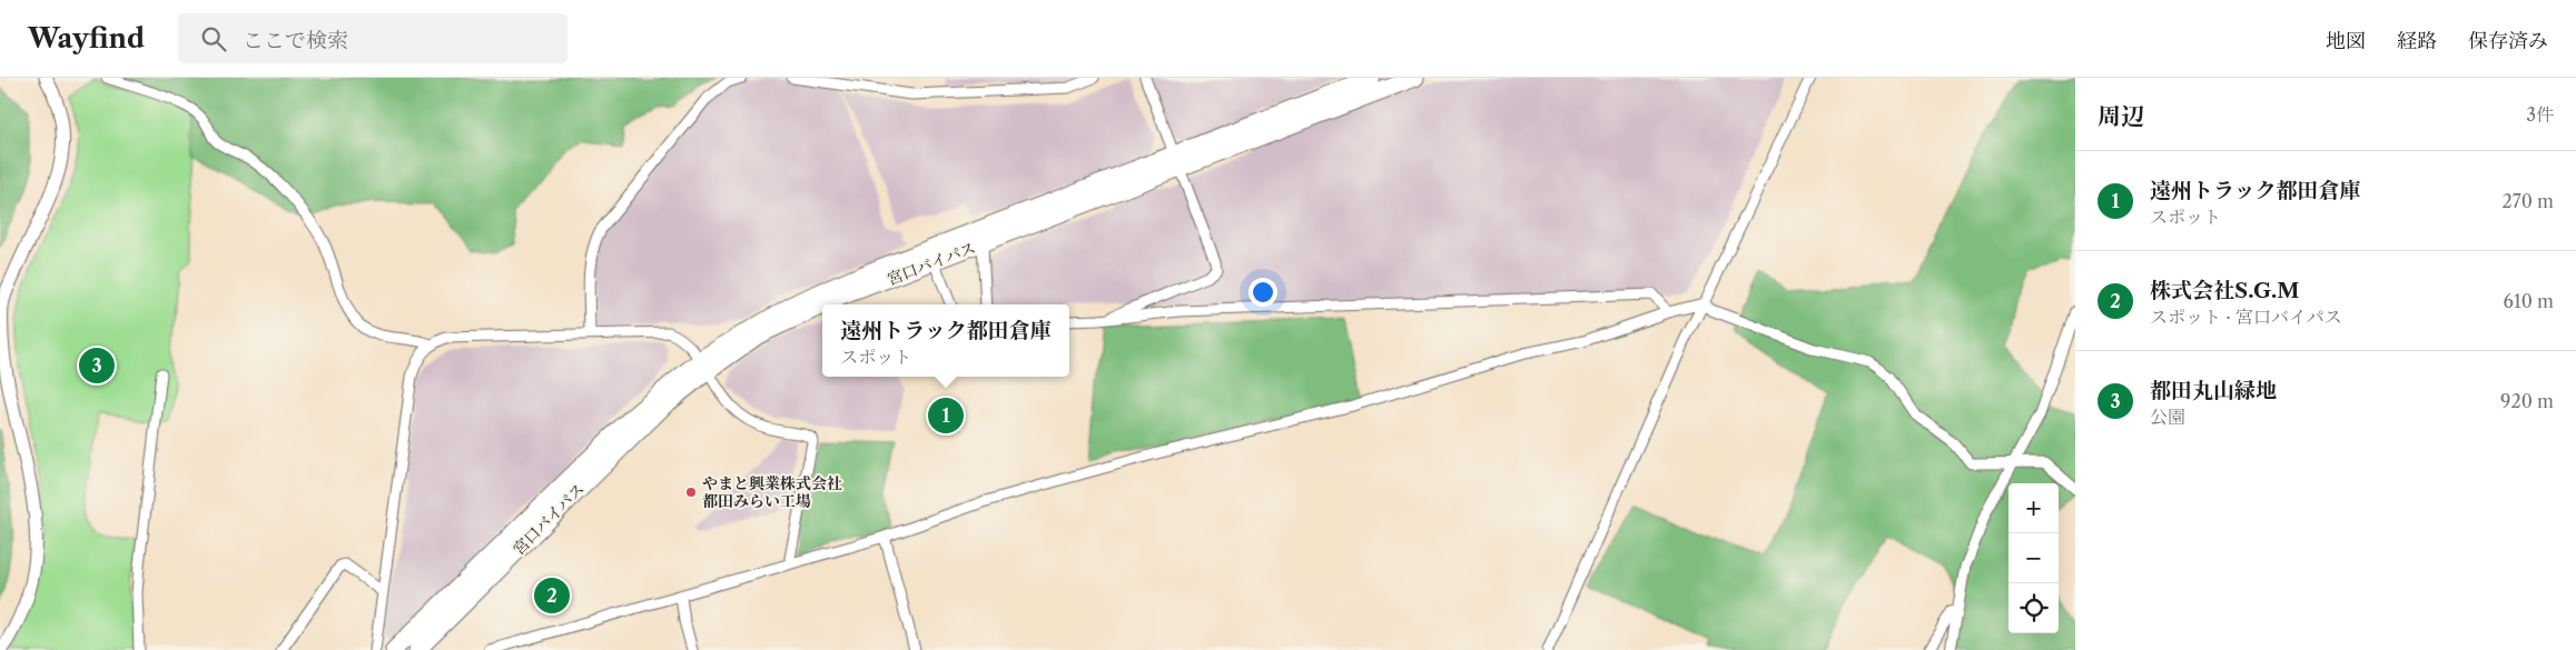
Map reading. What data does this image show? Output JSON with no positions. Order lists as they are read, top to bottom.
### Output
{
  "streets": {
    "highway": ["宮口バイパス"]
  },
  "places": ["やまと興業株式会社 都田みらい工場"],
  "page": {
    "header": "Wayfind",
    "search": "ここで検索",
    "nav": ["地図", "経路", "保存済み"],
    "heading": ["周辺", "3件"],
    "list": [
      {
        "mark": "1",
        "name": "遠州トラック都田倉庫",
        "note": "スポット",
        "value": "270 m"
      },
      {
        "mark": "2",
        "name": "株式会社S.G.M",
        "note": "スポット · 宮口バイパス",
        "value": "610 m"
      },
      {
        "mark": "3",
        "name": "都田丸山緑地",
        "note": "公園",
        "value": "920 m"
      }
    ],
    "popup": ["遠州トラック都田倉庫", "スポット"],
    "pins": ["3", "1", "2"],
    "map_buttons": ["+", "−"]
  }
}
